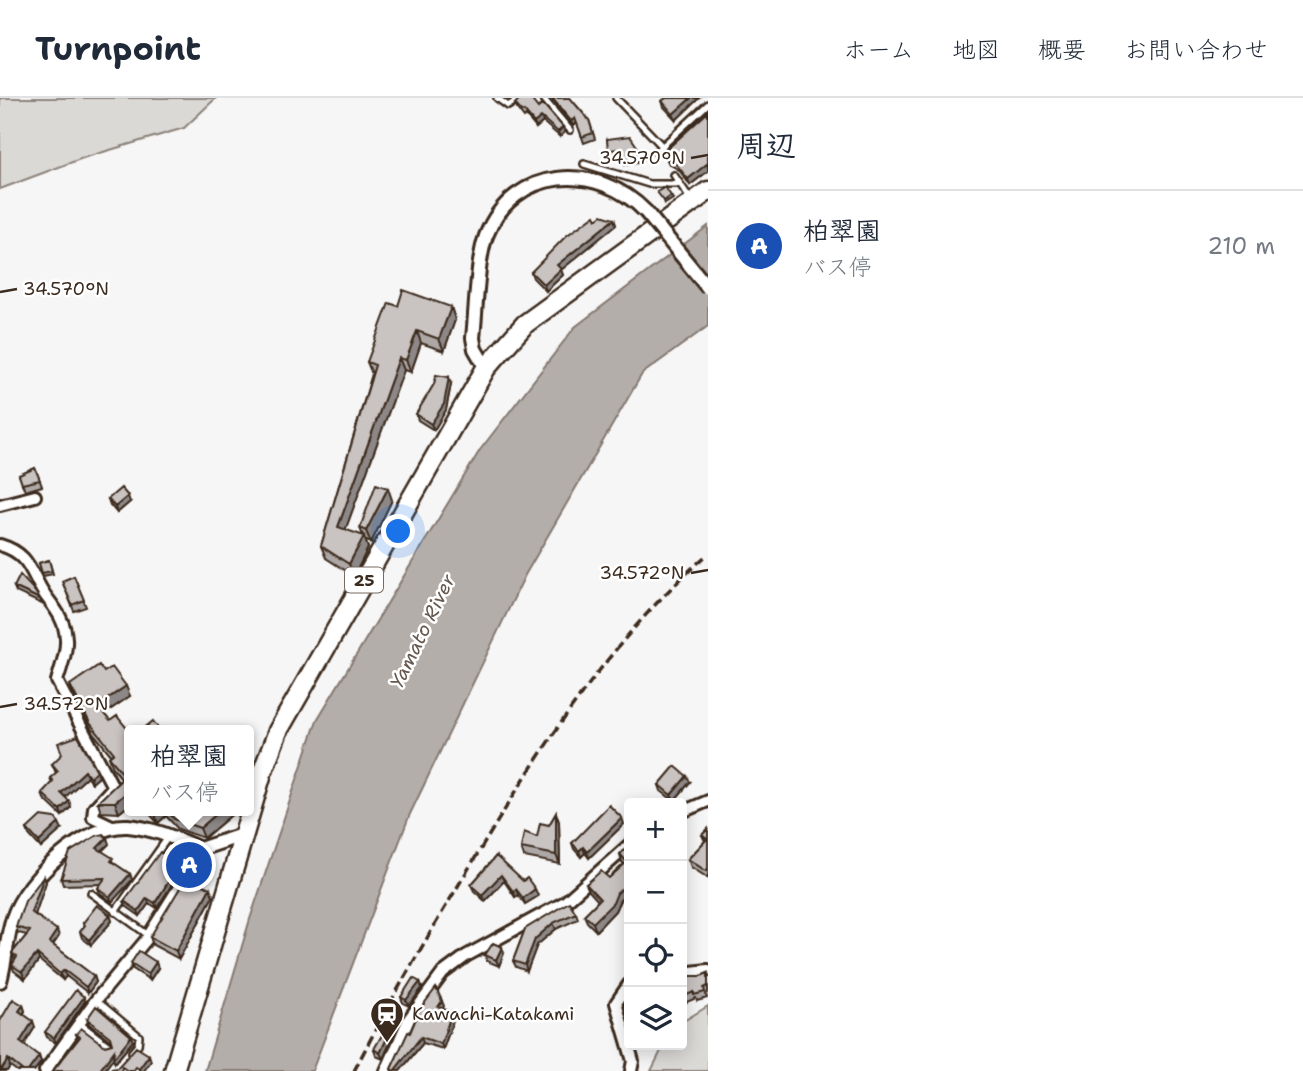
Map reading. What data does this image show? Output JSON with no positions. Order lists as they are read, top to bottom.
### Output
{
  "streets": {
    "highway": ["25"]
  },
  "water": ["Yamato River"],
  "places": {
    "station": ["Kawachi-Katakami"]
  },
  "page": {
    "header": "Turnpoint",
    "nav": [
      "ホーム",
      "地図",
      "概要",
      "お問い合わせ"
    ],
    "heading": "周辺",
    "list": [
      {
        "mark": "A",
        "name": "柏翠園",
        "note": "バス停",
        "value": "210 m"
      }
    ],
    "popup": ["柏翠園", "バス停"],
    "map_buttons": ["+", "−"],
    "pins": "A"
  },
  "coordinates": ["34.570°N", "34.572°N"]
}
